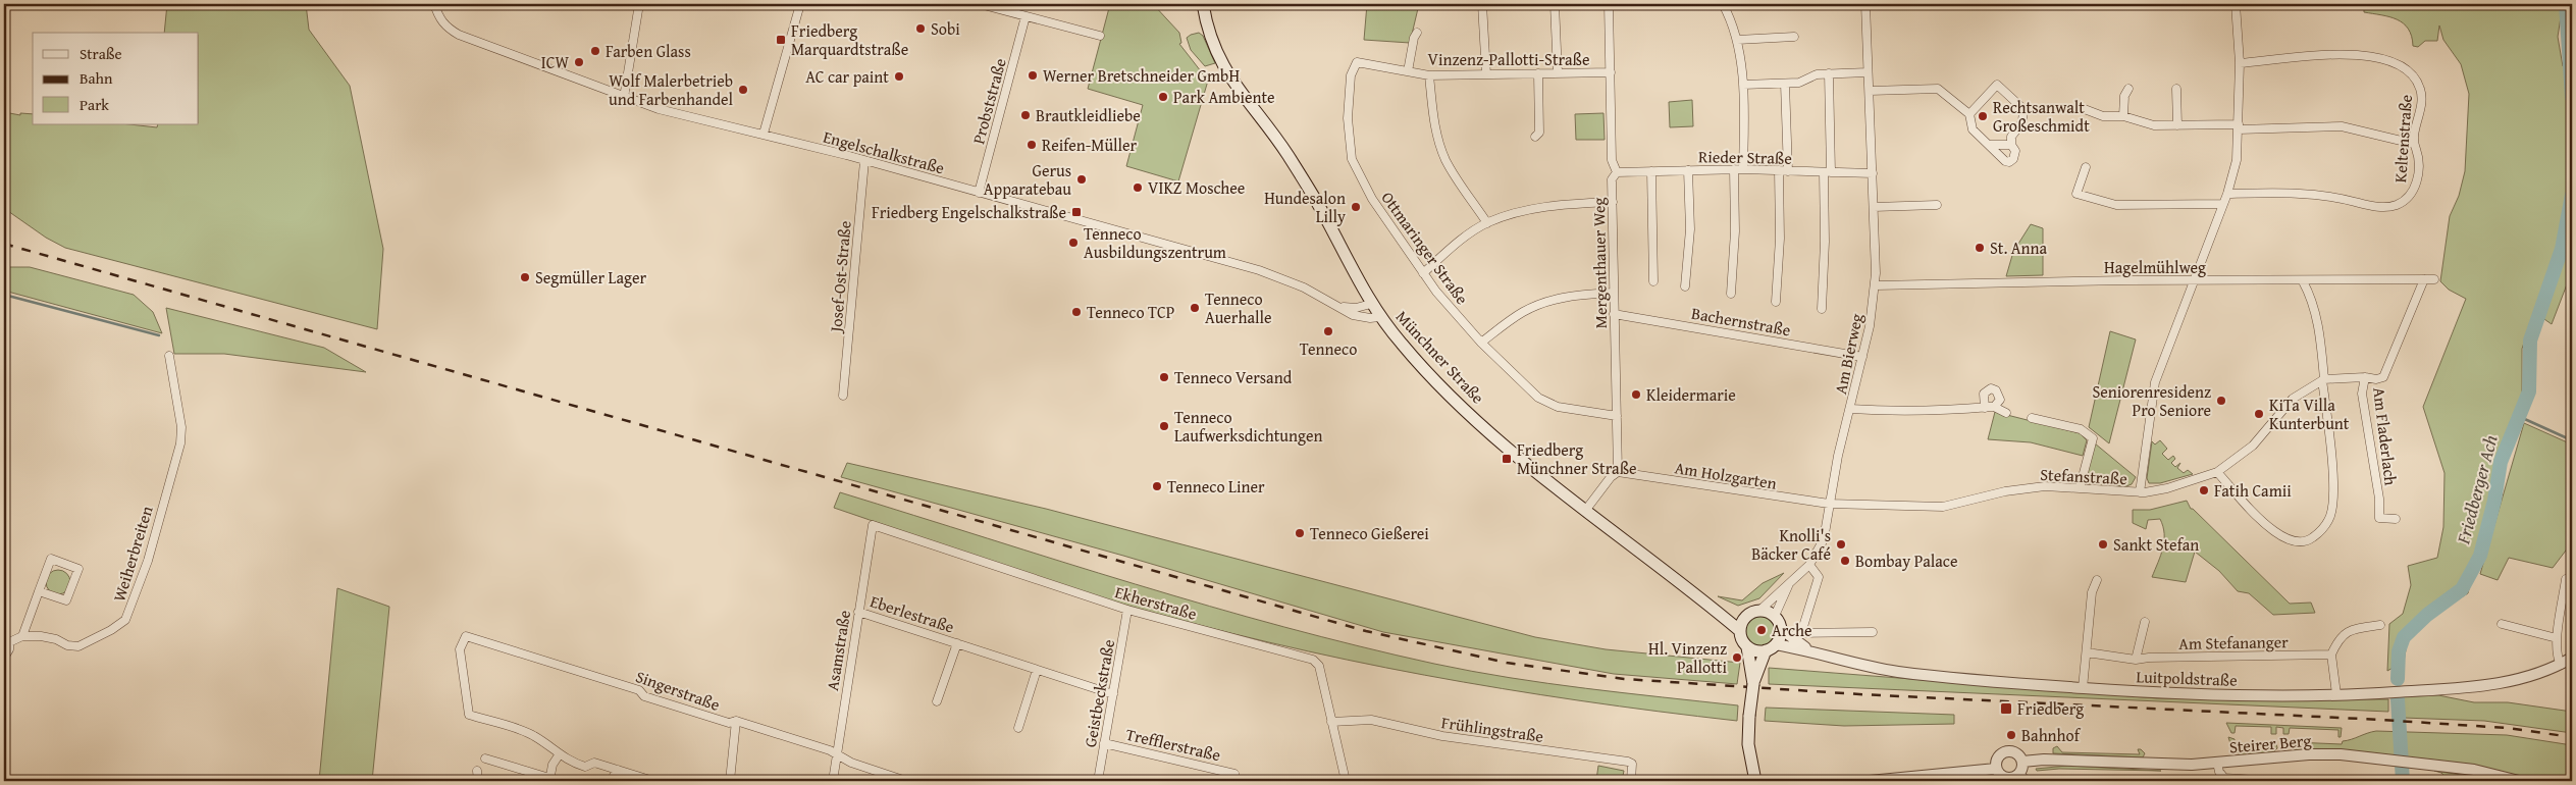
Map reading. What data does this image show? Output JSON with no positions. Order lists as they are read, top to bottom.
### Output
{
  "streets": {
    "main road": ["Münchner Straße"],
    "street": [
      "Vinzenz-Pallotti-Straße",
      "Probststraße",
      "Keltenstraße",
      "Engelschalkstraße",
      "Rieder Straße",
      "Ottmaringer Straße",
      "Mergenthauer Weg",
      "Hagelmühlweg",
      "Josef-Ost-Straße",
      "Bachernstraße",
      "Am Bierweg",
      "Am Fladerlach",
      "Am Holzgarten",
      "Stefanstraße",
      "Weiherbreiten",
      "Ekherstraße",
      "Eberlestraße",
      "Am Stefananger",
      "Asamstraße",
      "Luitpoldstraße",
      "Singerstraße",
      "Geistbeckstraße",
      "Frühlingstraße",
      "Steirer Berg",
      "Trefflerstraße"
    ]
  },
  "crossings": [
    ["Vinzenz-Pallotti-Straße", "Ottmaringer Straße"],
    ["Vinzenz-Pallotti-Straße", "Mergenthauer Weg"],
    ["Probststraße", "Engelschalkstraße"],
    ["Engelschalkstraße", "Josef-Ost-Straße"],
    ["Engelschalkstraße", "Münchner Straße"],
    ["Rieder Straße", "Mergenthauer Weg"],
    ["Rieder Straße", "Am Bierweg"],
    ["Ottmaringer Straße", "Mergenthauer Weg"],
    ["Mergenthauer Weg", "Bachernstraße"],
    ["Mergenthauer Weg", "Am Holzgarten"],
    ["Hagelmühlweg", "Am Bierweg"],
    ["Hagelmühlweg", "Am Fladerlach"],
    ["Bachernstraße", "Am Bierweg"],
    ["Am Bierweg", "Am Holzgarten"],
    ["Am Bierweg", "Stefanstraße"],
    ["Münchner Straße", "Luitpoldstraße"],
    ["Am Fladerlach", "Stefanstraße"],
    ["Am Holzgarten", "Stefanstraße"],
    ["Ekherstraße", "Asamstraße"],
    ["Ekherstraße", "Geistbeckstraße"],
    ["Ekherstraße", "Frühlingstraße"],
    ["Eberlestraße", "Asamstraße"],
    ["Eberlestraße", "Geistbeckstraße"],
    ["Asamstraße", "Singerstraße"],
    ["Geistbeckstraße", "Trefflerstraße"]
  ],
  "water": ["Friedberger Ach"],
  "places": {
    "other": [
      "Sobi",
      "Farben Glass",
      "ICW",
      "Werner Bretschneider GmbH",
      "AC car paint",
      "Wolf Malerbetrieb und Farbenhandel",
      "Park Ambiente",
      "Brautkleidliebe",
      "Rechtsanwalt Großeschmidt",
      "Reifen-Müller",
      "Gerus Apparatebau",
      "VIKZ Moschee",
      "Hundesalon Lilly",
      "Tenneco Ausbildungszentrum",
      "St. Anna",
      "Segmüller Lager",
      "Tenneco Auerhalle",
      "Tenneco TCP",
      "Tenneco",
      "Tenneco Versand",
      "Kleidermarie",
      "Seniorenresidenz Pro Seniore",
      "KiTa Villa Kunterbunt",
      "Tenneco Laufwerksdichtungen",
      "Tenneco Liner",
      "Fatih Camii",
      "Tenneco Gießerei",
      "Knolli's Bäcker Café",
      "Sankt Stefan",
      "Bombay Palace",
      "Arche",
      "Hl. Vinzenz Pallotti",
      "Bahnhof"
    ],
    "transit": [
      "Friedberg Marquardtstraße",
      "Friedberg Engelschalkstraße",
      "Friedberg Münchner Straße",
      "Friedberg"
    ]
  },
  "legend": ["Straße", "Bahn", "Park"]
}
